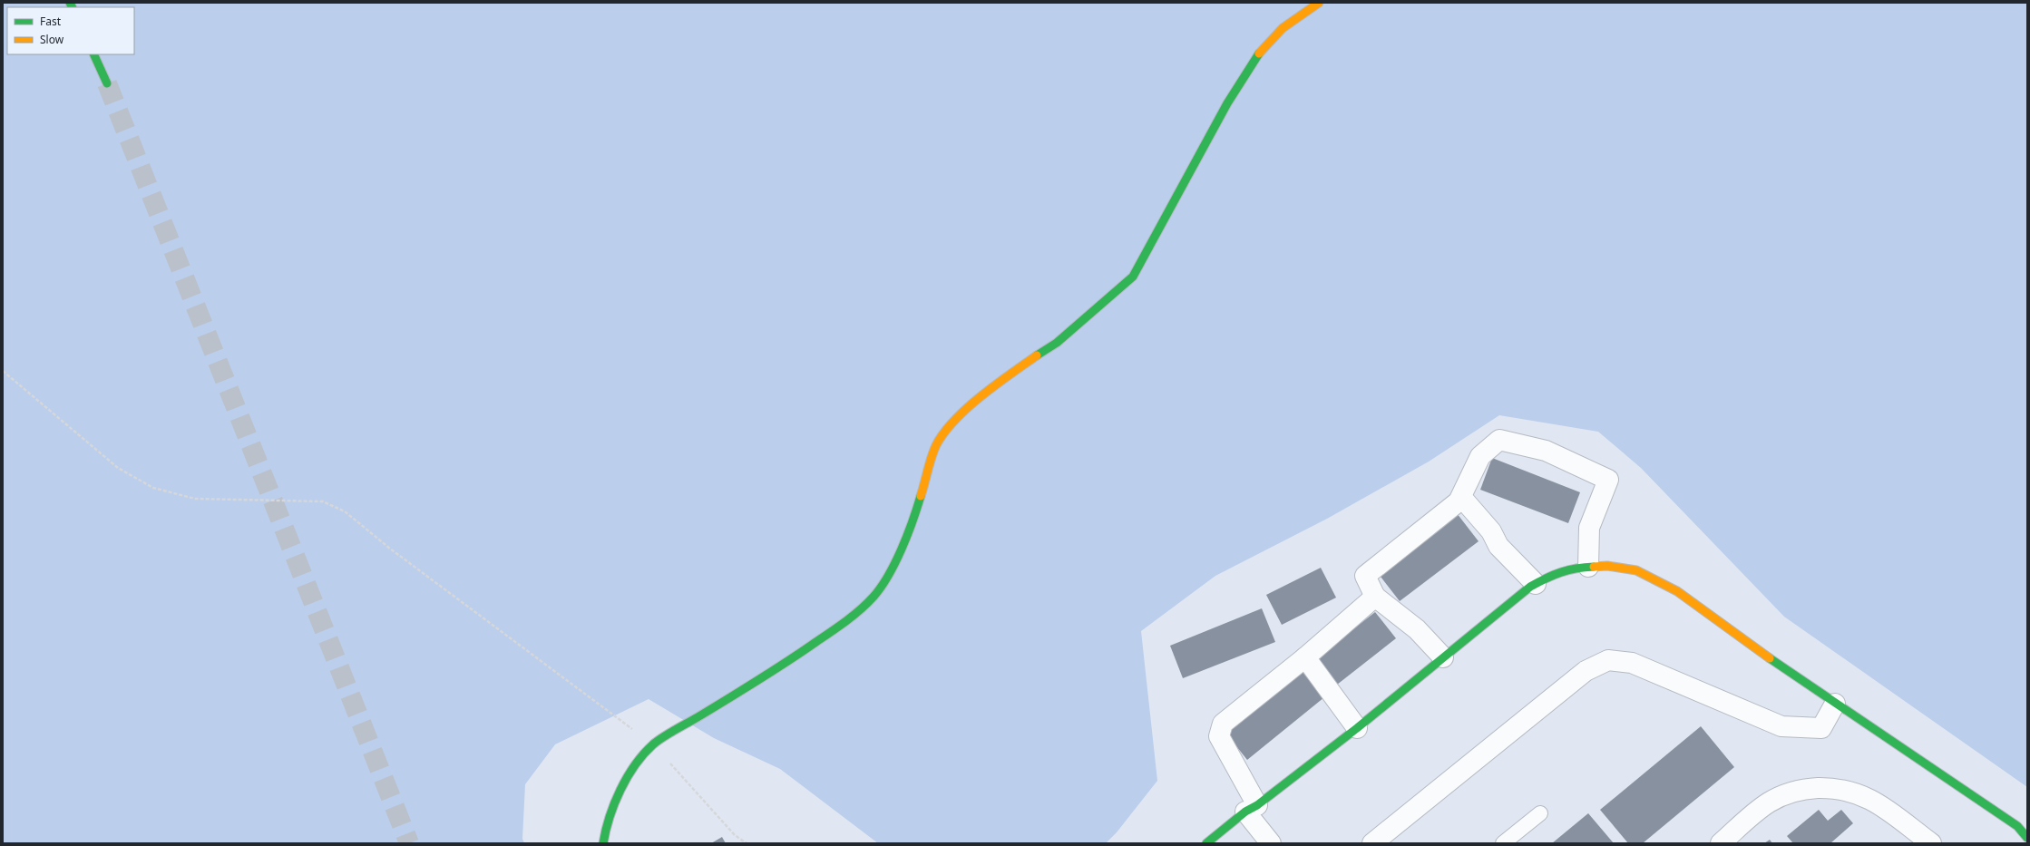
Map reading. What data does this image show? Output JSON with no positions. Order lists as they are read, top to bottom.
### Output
{
  "legend": ["Fast", "Slow"]
}
